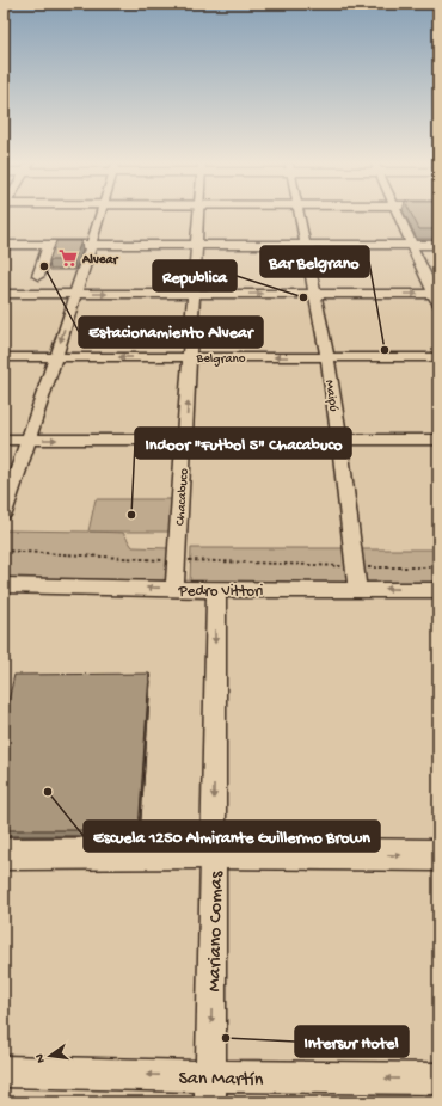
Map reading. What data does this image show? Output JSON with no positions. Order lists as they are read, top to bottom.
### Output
{
  "streets": {
    "street": [
      "Belgrano",
      "Maipú",
      "Chacabuco",
      "Pedro Vittori",
      "Mariano Comas",
      "San Martín"
    ]
  },
  "crossings": [
    ["Belgrano", "Maipú"],
    ["Belgrano", "Chacabuco"],
    ["Maipú", "Pedro Vittori"],
    ["Chacabuco", "Pedro Vittori"],
    ["Pedro Vittori", "Mariano Comas"],
    ["Mariano Comas", "San Martín"]
  ],
  "one_way": ["Mariano Comas", "San Martín"],
  "places": {
    "supermarket": ["Alvear"],
    "other": [
      "Estacionamiento Alvear",
      "Republica",
      "Bar Belgrano",
      "Indoor \"Futbol 5\" Chacabuco",
      "Escuela 1250 Almirante Guillermo Brown",
      "Intersur Hotel"
    ]
  },
  "north": "left"
}
